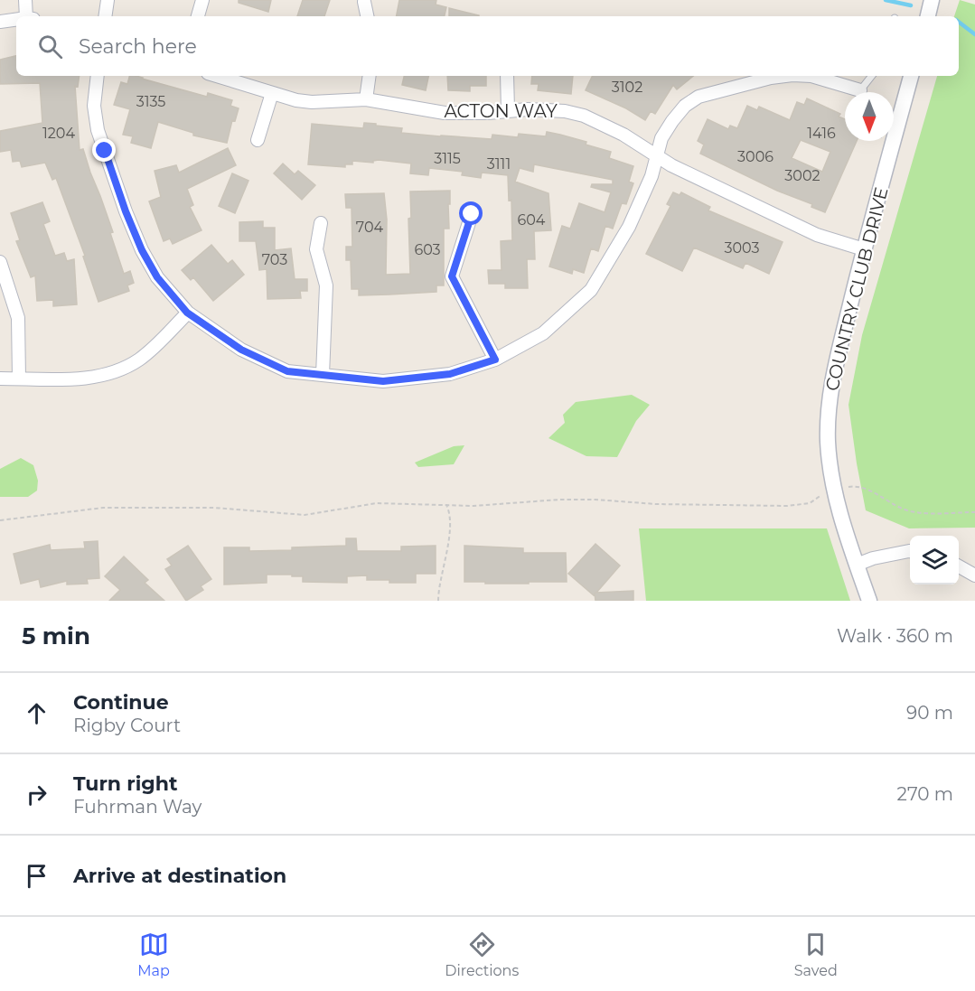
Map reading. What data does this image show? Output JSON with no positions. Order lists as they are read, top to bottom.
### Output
{
  "streets": {
    "street": ["ACTON WAY", "COUNTRY CLUB DRIVE"]
  },
  "crossings": [
    ["ACTON WAY", "COUNTRY CLUB DRIVE"]
  ],
  "house_numbers": [
    "3102",
    "3135",
    "1204",
    "1416",
    "3006",
    "3115",
    "3111",
    "3002",
    "604",
    "704",
    "3003",
    "603",
    "703"
  ],
  "north": "bottom",
  "page": {
    "search": "Search here",
    "heading": ["5 min", "Walk · 360 m"],
    "list": [
      ["Continue", "Rigby Court", "90 m"],
      ["Turn right", "Fuhrman Way", "270 m"],
      "Arrive at destination"
    ],
    "nav": ["Map", "Directions", "Saved"]
  }
}
